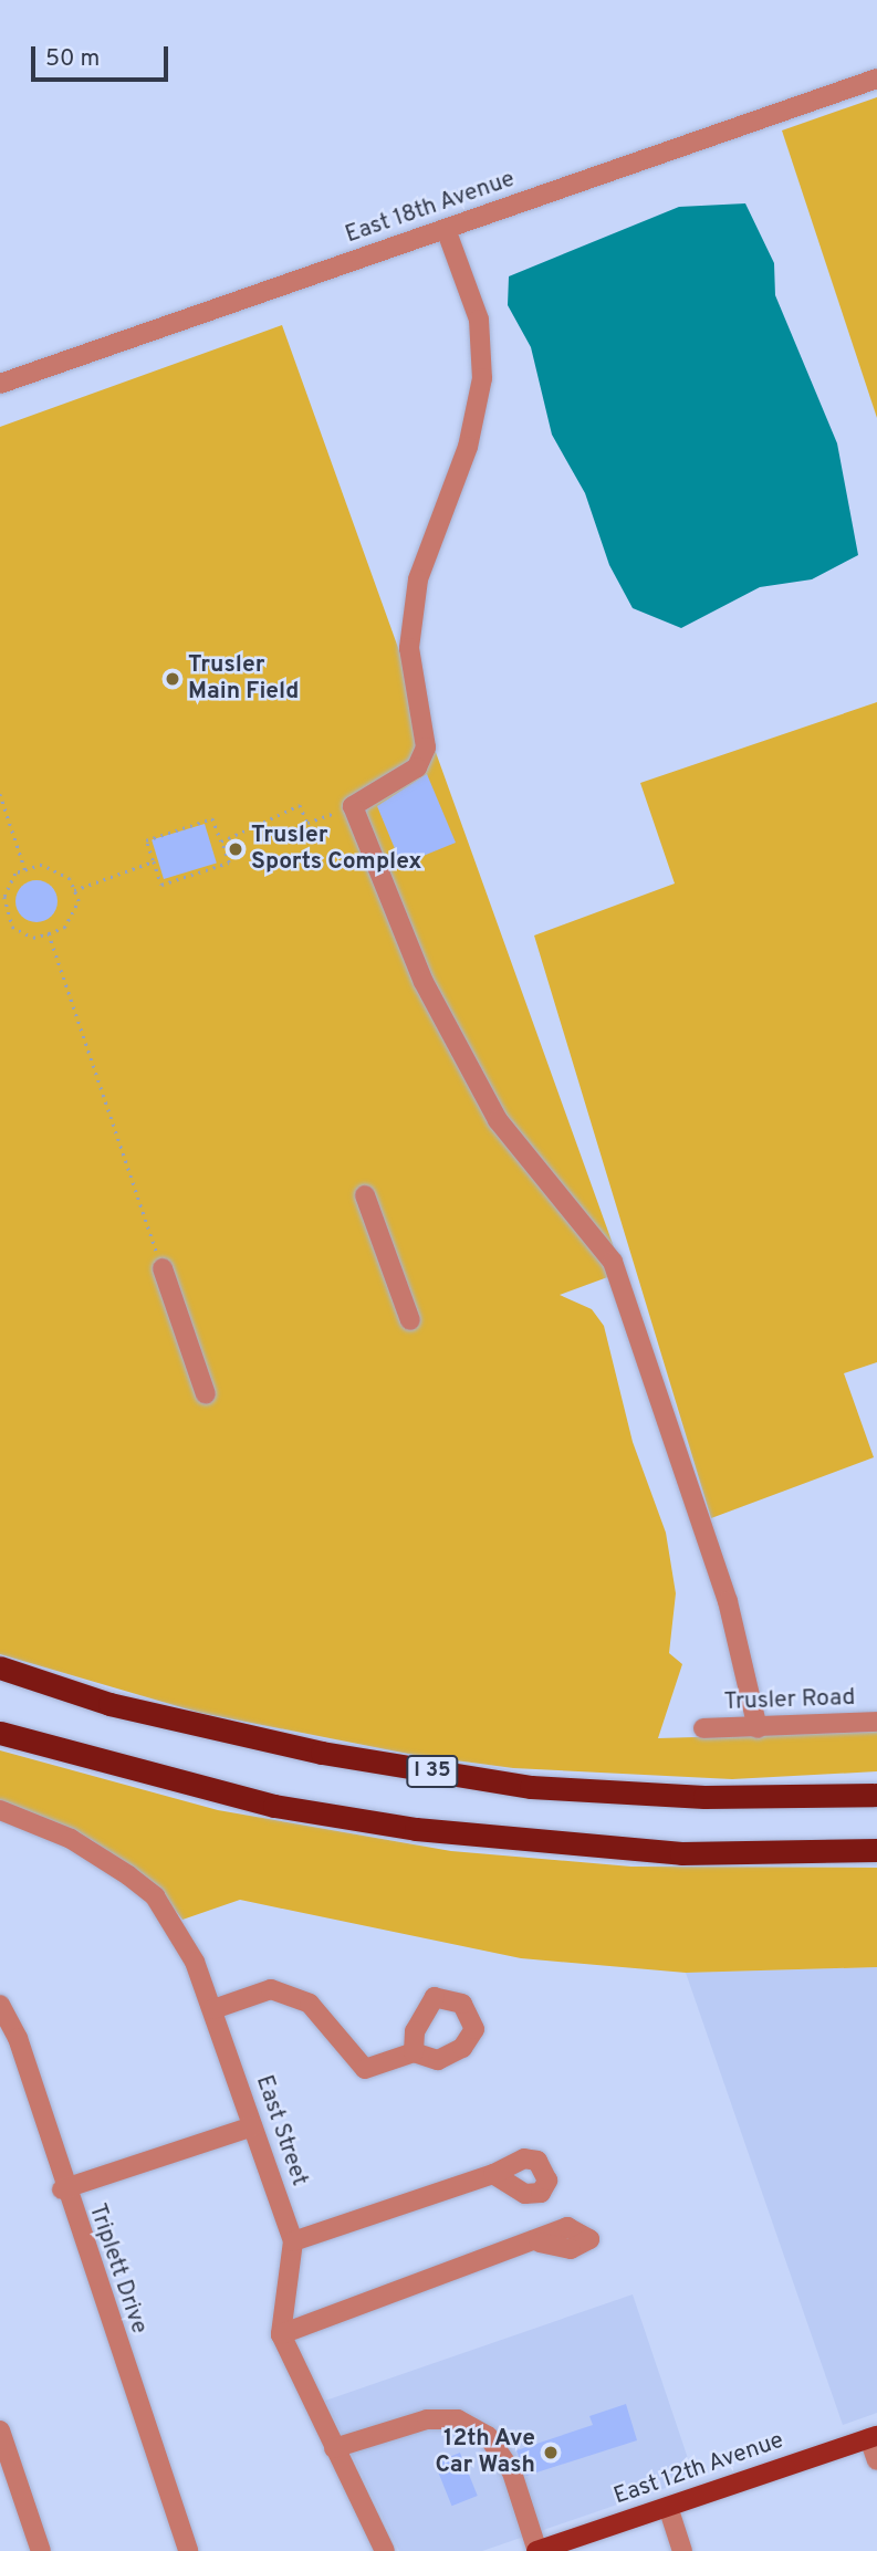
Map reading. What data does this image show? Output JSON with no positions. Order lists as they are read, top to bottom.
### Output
{
  "streets": {
    "highway": ["I 35"],
    "main road": ["East 12th Avenue"],
    "street": [
      "East 18th Avenue",
      "Trusler Road",
      "East Street",
      "Triplett Drive"
    ]
  },
  "places": ["Trusler Main Field", "Trusler Sports Complex", "12th Ave Car Wash"],
  "scale_bar": "50 m"
}
